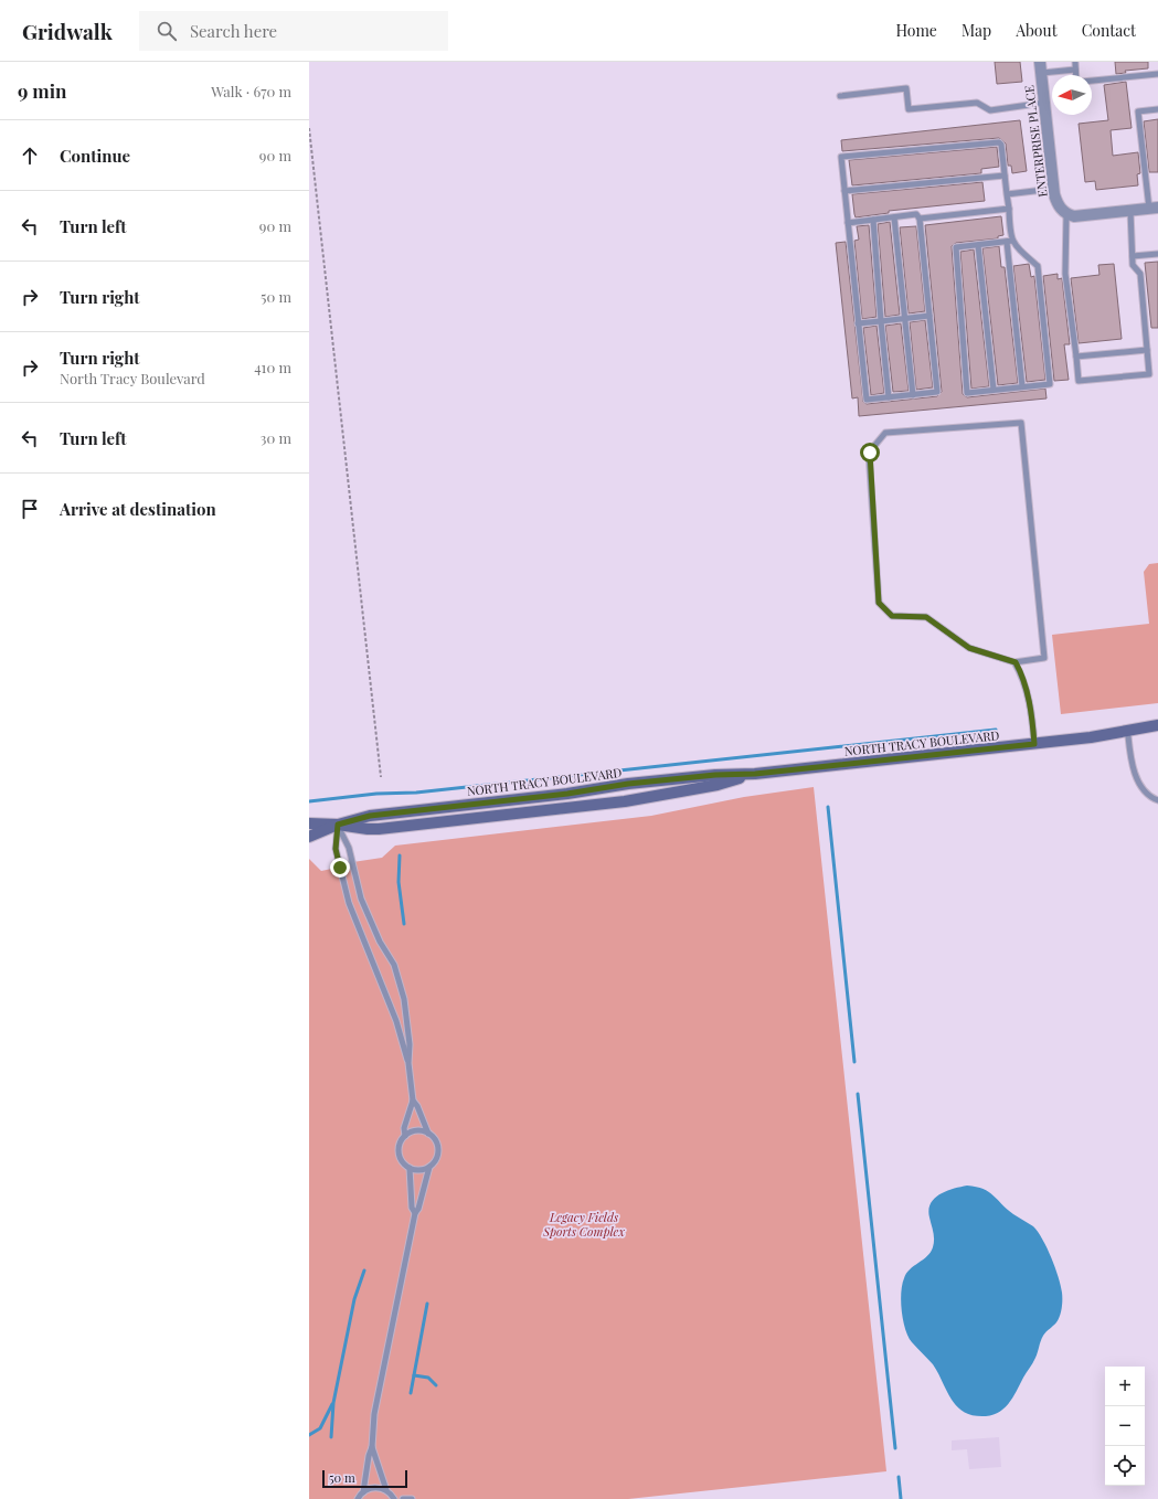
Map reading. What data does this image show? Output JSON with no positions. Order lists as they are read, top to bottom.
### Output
{
  "streets": {
    "main road": ["NORTH TRACY BOULEVARD"],
    "street": ["ENTERPRISE PLACE"]
  },
  "parks": ["Legacy Fields Sports Complex"],
  "scale_bar": "50 m",
  "north": "left",
  "page": {
    "header": "Gridwalk",
    "search": "Search here",
    "nav": [
      "Home",
      "Map",
      "About",
      "Contact"
    ],
    "heading": ["9 min", "Walk · 670 m"],
    "list": [
      ["Continue", "90 m"],
      ["Turn left", "90 m"],
      ["Turn right", "50 m"],
      ["Turn right", "North Tracy Boulevard", "410 m"],
      ["Turn left", "30 m"],
      "Arrive at destination"
    ],
    "map_buttons": ["+", "−"],
    "scale": "50 m"
  }
}
